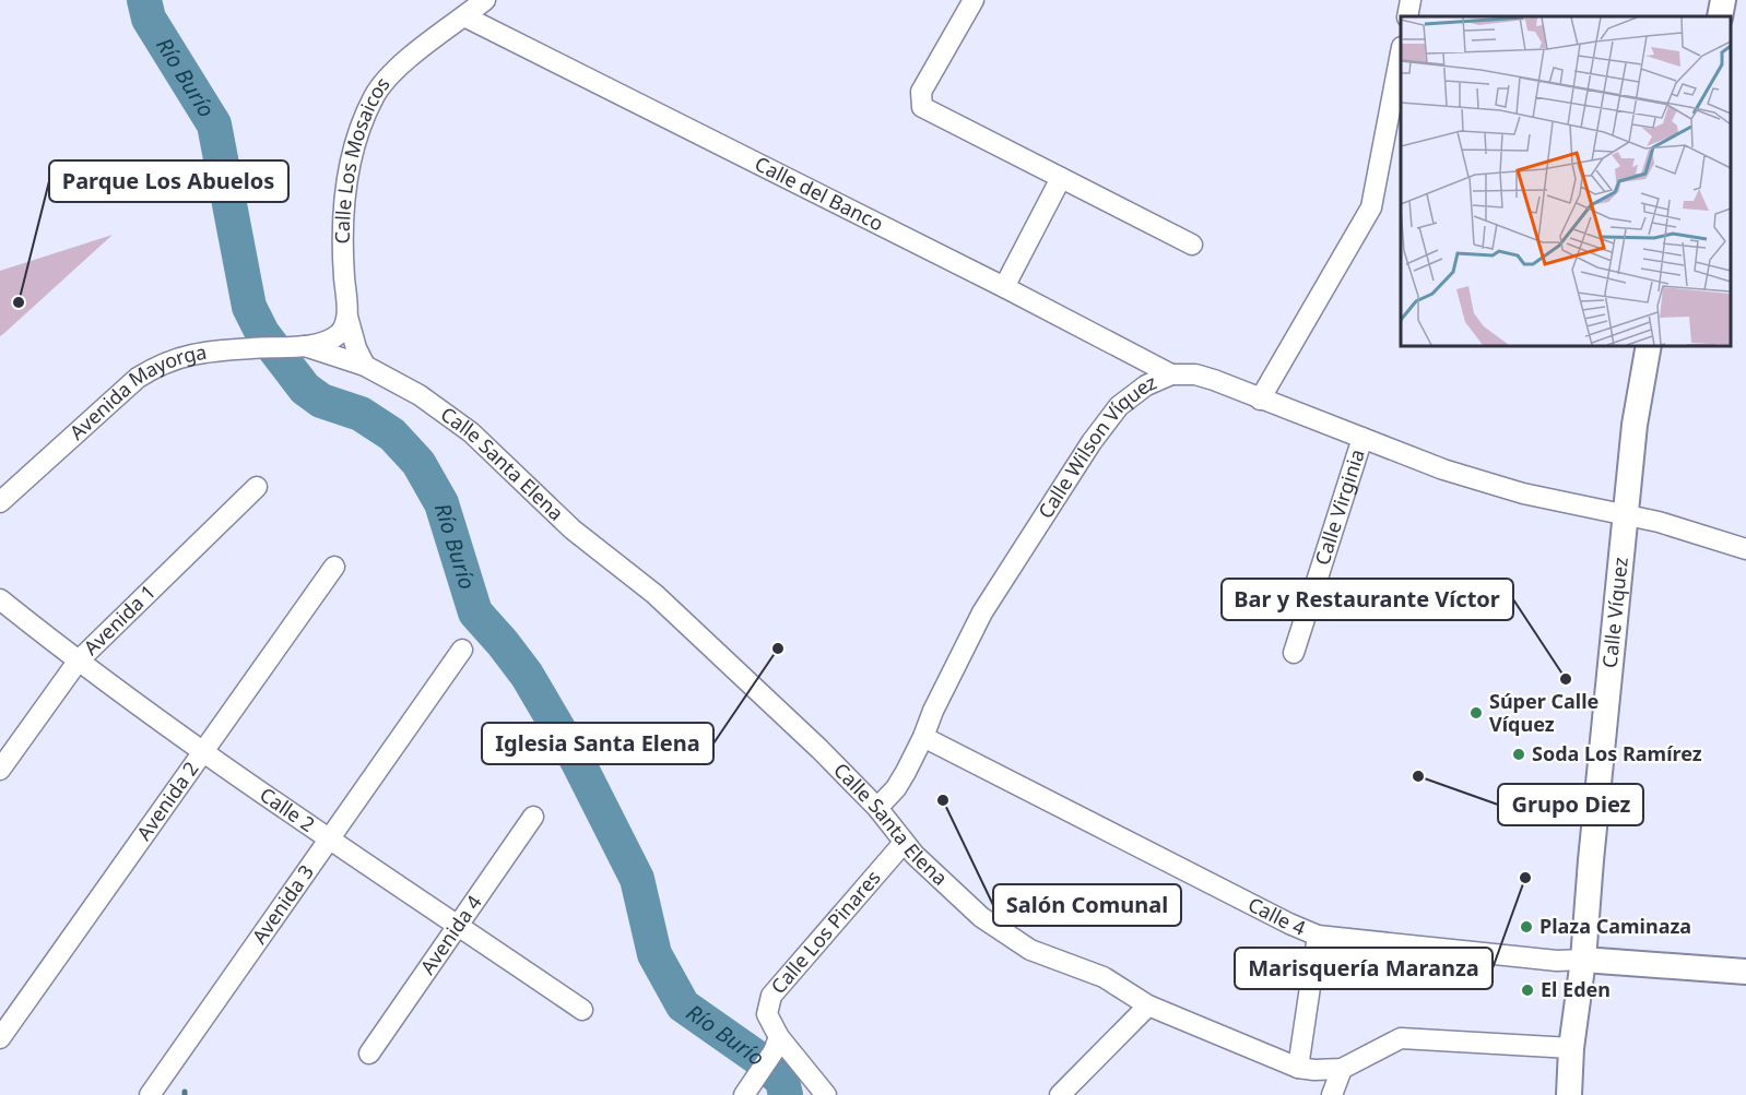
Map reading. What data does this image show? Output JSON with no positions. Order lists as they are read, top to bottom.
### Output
{
  "streets": {
    "main road": ["Calle Víquez", "Calle 4"],
    "street": [
      "Calle Los Mosaicos",
      "Calle del Banco",
      "Avenida Mayorga",
      "Calle Wilson Víquez",
      "Calle Santa Elena",
      "Calle Virginia",
      "Avenida 1",
      "Avenida 2",
      "Calle 2",
      "Avenida 3",
      "Calle Los Pinares",
      "Avenida 4"
    ]
  },
  "crossings": [
    ["Calle Los Mosaicos", "Calle del Banco"],
    ["Calle Los Mosaicos", "Calle Santa Elena"],
    ["Calle del Banco", "Calle Wilson Víquez"],
    ["Avenida Mayorga", "Calle Santa Elena"],
    ["Calle Wilson Víquez", "Calle Santa Elena"],
    ["Calle Wilson Víquez", "Calle Virginia"],
    ["Calle Wilson Víquez", "Calle Víquez"],
    ["Calle Wilson Víquez", "Calle 4"],
    ["Calle Santa Elena", "Calle Víquez"],
    ["Calle Santa Elena", "Calle Los Pinares"],
    ["Calle Víquez", "Calle 4"],
    ["Avenida 1", "Calle 2"],
    ["Avenida 2", "Calle 2"],
    ["Calle 2", "Avenida 3"],
    ["Calle 2", "Avenida 4"]
  ],
  "water": ["Río Burío"],
  "places": [
    "Parque Los Abuelos",
    "Iglesia Santa Elena",
    "Bar y Restaurante Víctor",
    "Súper Calle Víquez",
    "Soda Los Ramírez",
    "Grupo Diez",
    "Salón Comunal",
    "Marisquería Maranza",
    "Plaza Caminaza",
    "El Eden"
  ]
}
